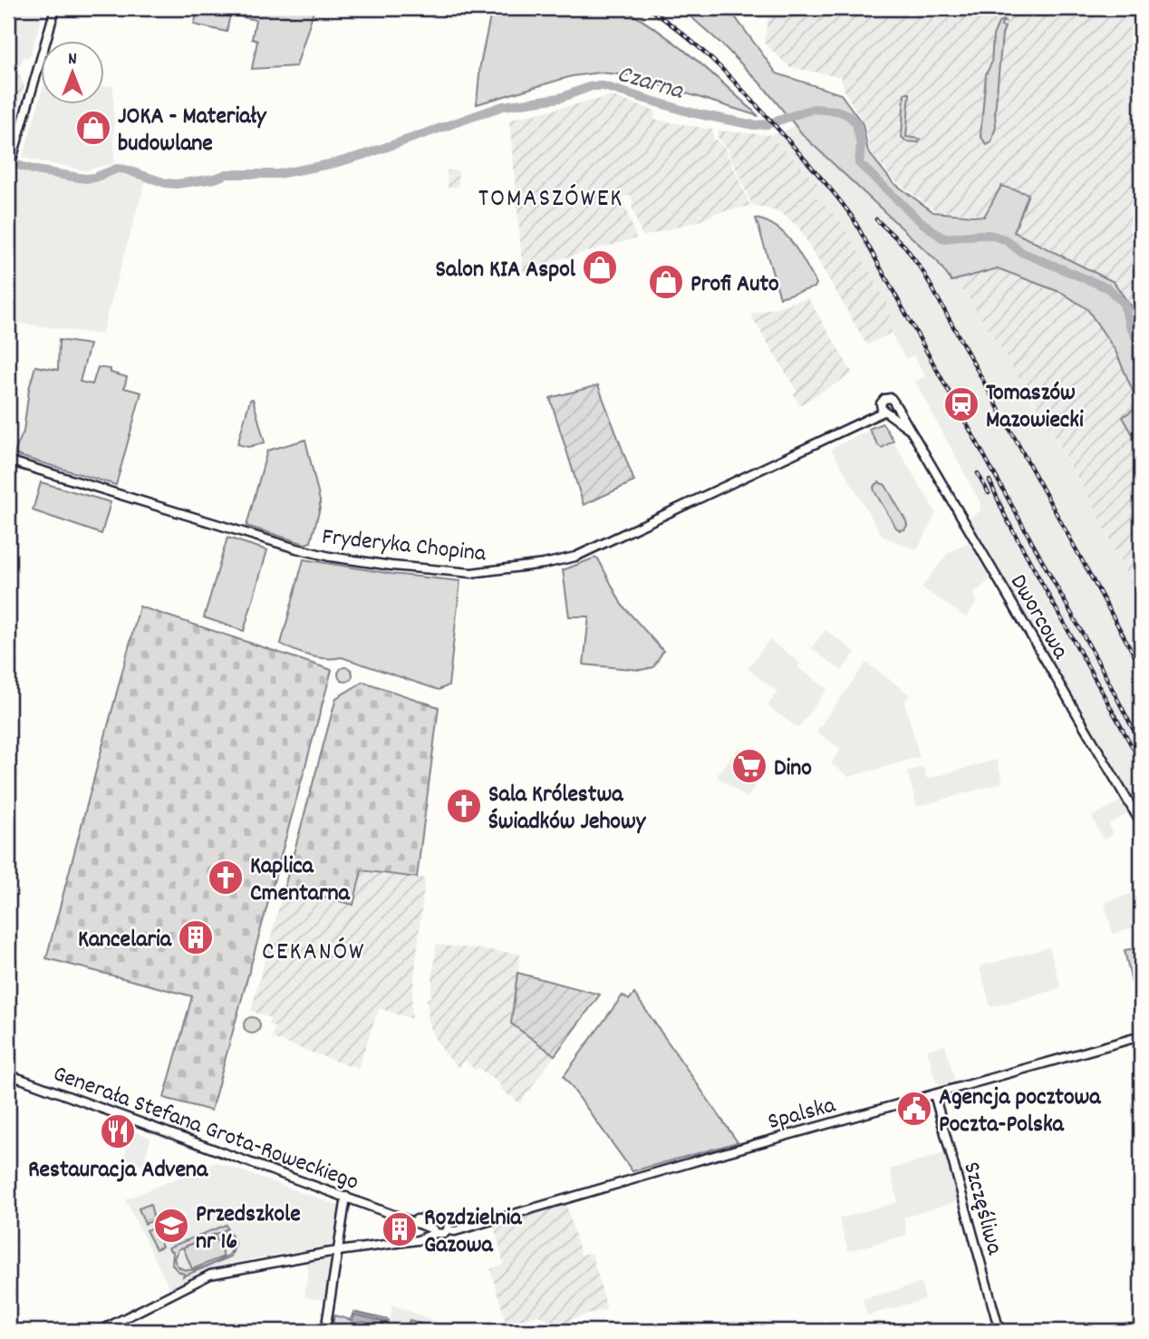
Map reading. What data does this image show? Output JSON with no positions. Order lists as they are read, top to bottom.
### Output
{
  "streets": {
    "street": [
      "Fryderyka Chopina",
      "Dworcowa",
      "Spalska",
      "Generała Stefana Grota-Roweckiego",
      "Szczęśliwa"
    ]
  },
  "crossings": [
    ["Fryderyka Chopina", "Dworcowa"],
    ["Spalska", "Generała Stefana Grota-Roweckiego"],
    ["Spalska", "Szczęśliwa"]
  ],
  "districts": ["TOMASZÓWEK", "CEKANÓW"],
  "water": ["Czarna"],
  "places": {
    "shop": ["JOKA - Materiały budowlane", "Salon KIA Aspol", "Profi Auto"],
    "station": ["Tomaszów Mazowiecki"],
    "supermarket": ["Dino"],
    "church": ["Sala Królestwa Świadków Jehowy", "Kaplica Cmentarna"],
    "building": ["Kancelaria", "Rozdzielnia Gazowa"],
    "public building": ["Agencja pocztowa Poczta-Polska"],
    "restaurant": ["Restauracja Advena"],
    "school or university": ["Przedszkole nr 16"]
  },
  "north": "top"
}
